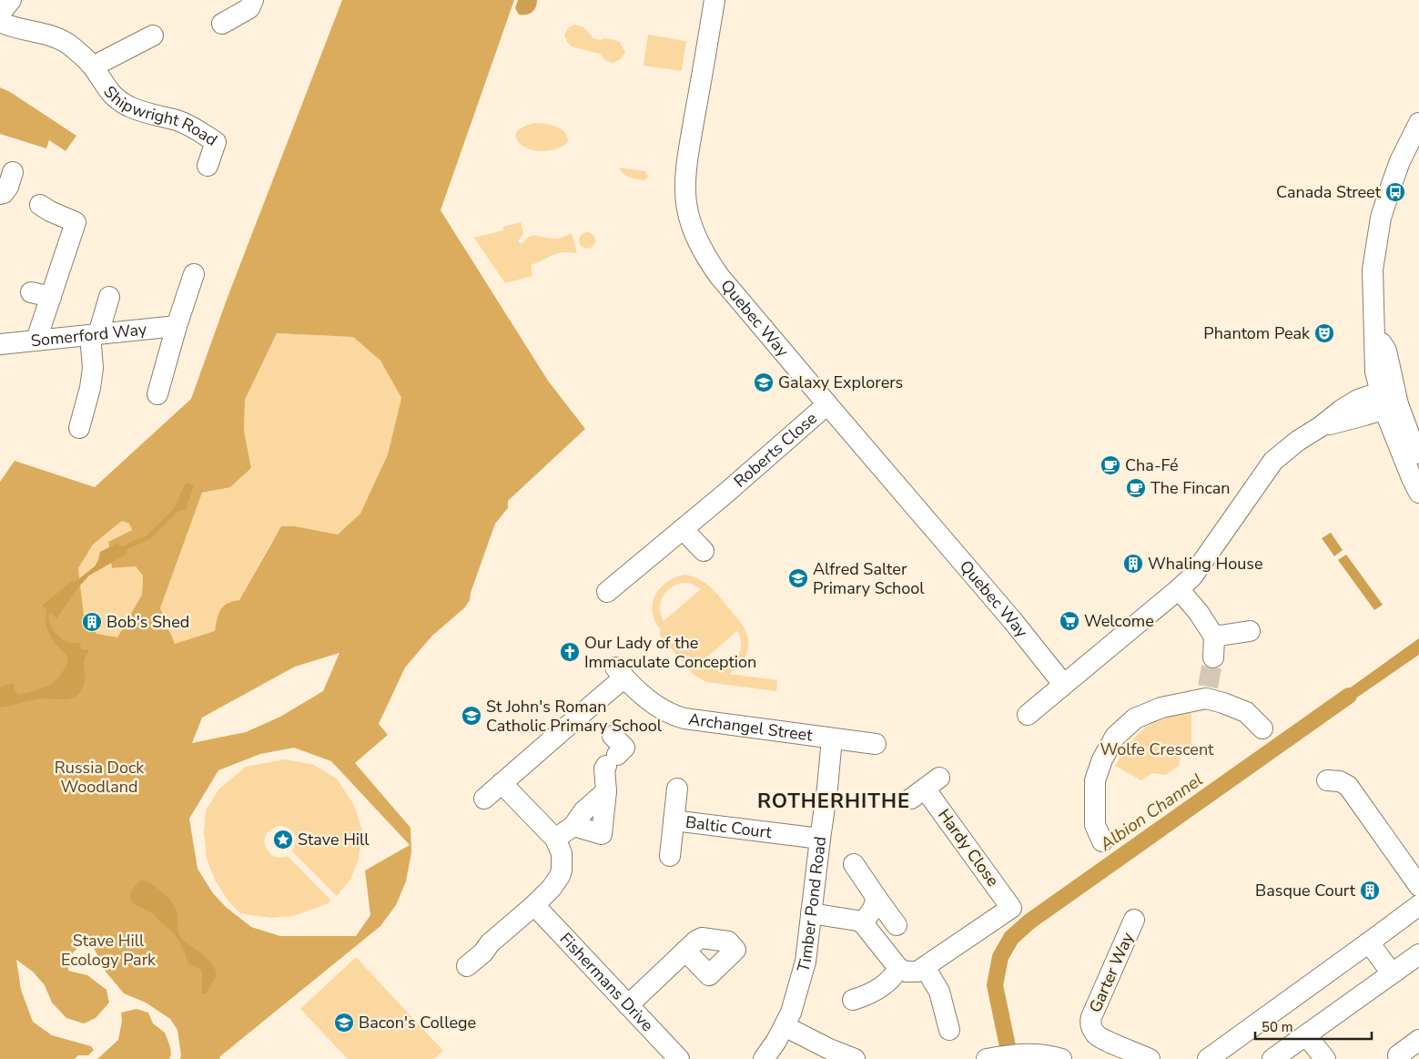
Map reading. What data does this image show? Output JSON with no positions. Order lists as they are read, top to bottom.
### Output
{
  "streets": {
    "street": [
      "Shipwright Road",
      "Quebec Way",
      "Somerford Way",
      "Roberts Close",
      "Archangel Street",
      "Baltic Court",
      "Hardy Close",
      "Timber Pond Road",
      "Garter Way",
      "Fishermans Drive"
    ]
  },
  "crossings": [
    ["Quebec Way", "Roberts Close"],
    ["Archangel Street", "Timber Pond Road"],
    ["Baltic Court", "Timber Pond Road"]
  ],
  "districts": ["ROTHERHITHE"],
  "water": ["Albion Channel"],
  "parks": ["Wolfe Crescent", "Russia Dock Woodland", "Stave Hill Ecology Park"],
  "places": {
    "bus stop": ["Canada Street"],
    "theatre": ["Phantom Peak"],
    "school or university": [
      "Galaxy Explorers",
      "Alfred Salter Primary School",
      "St John's Roman Catholic Primary School",
      "Bacon's College"
    ],
    "cafe": ["Cha-Fé", "The Fincan"],
    "building": ["Whaling House", "Bob's Shed", "Basque Court"],
    "supermarket": ["Welcome"],
    "church": ["Our Lady of the Immaculate Conception"],
    "place": ["Stave Hill"]
  },
  "scale_bar": "50 m"
}
